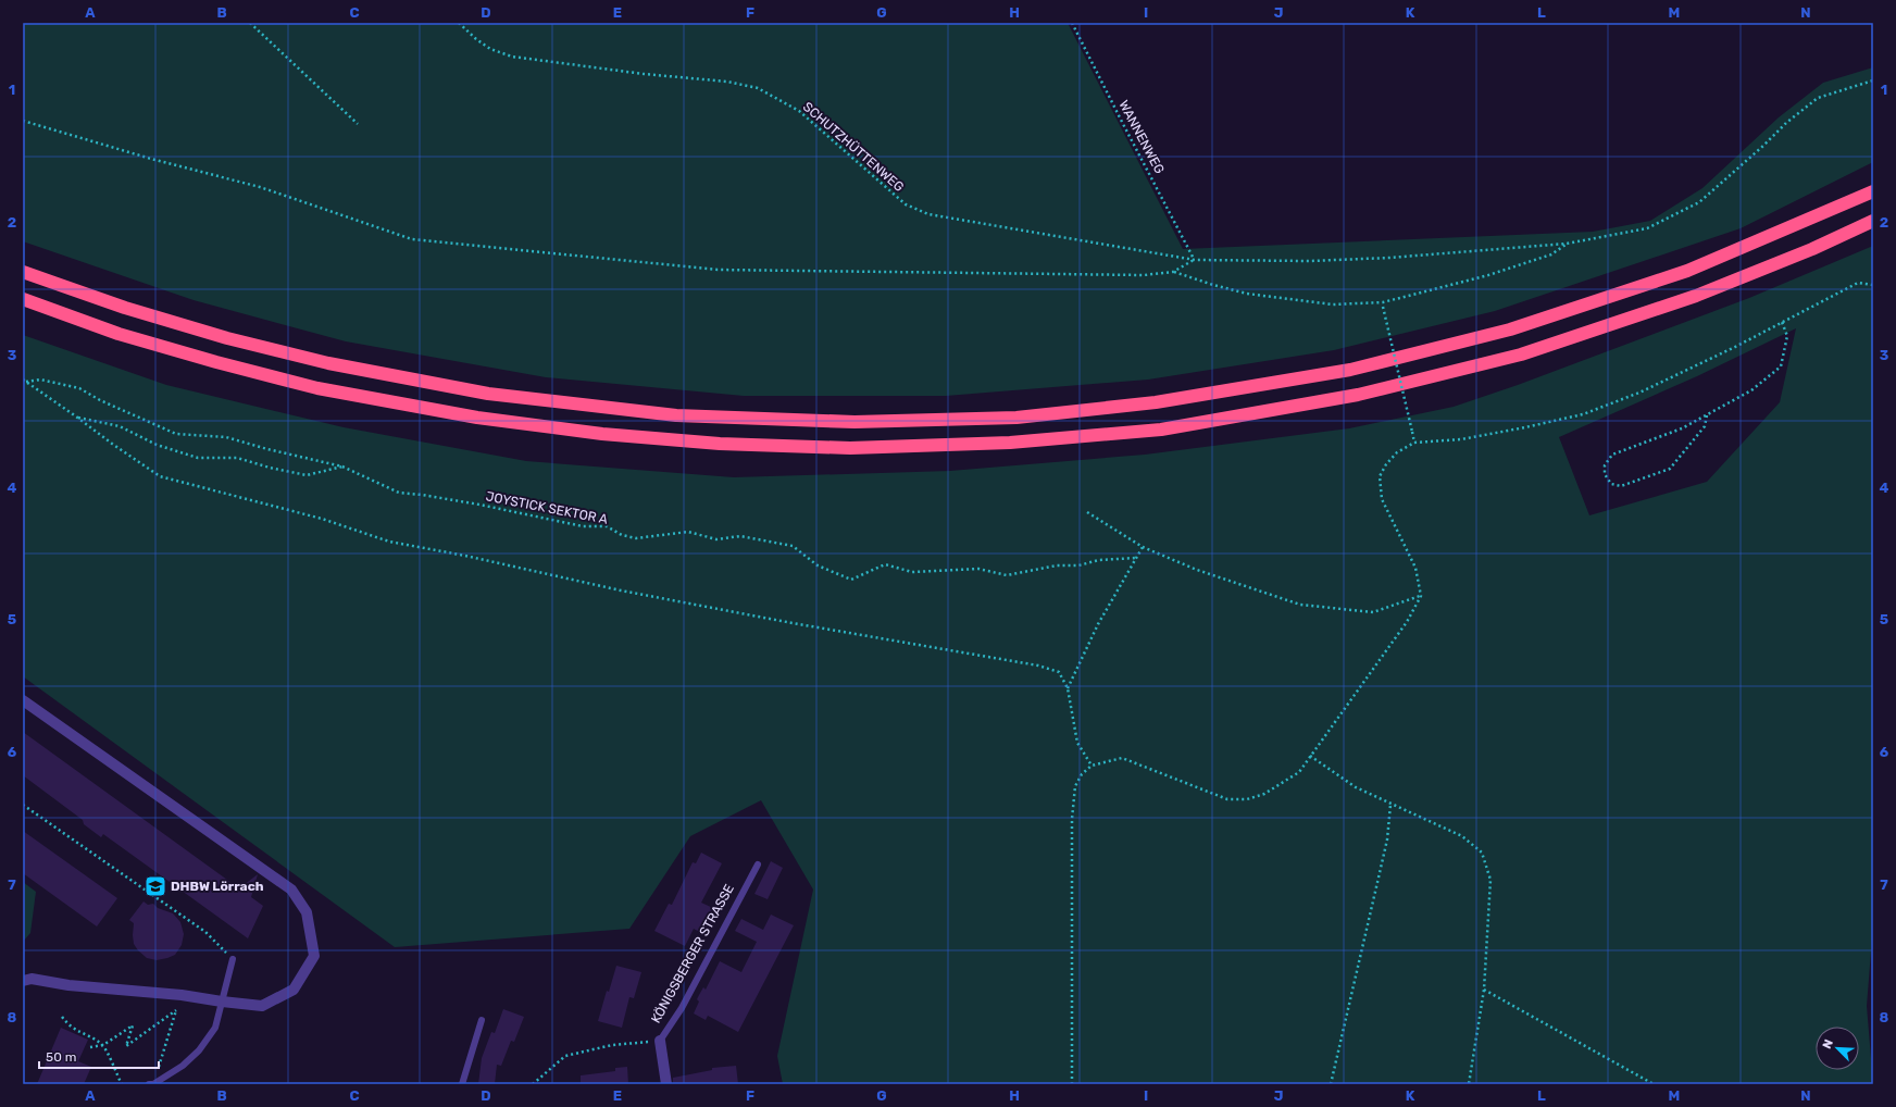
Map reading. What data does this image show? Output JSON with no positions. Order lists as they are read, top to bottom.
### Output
{
  "streets": {
    "street": ["KÖNIGSBERGER STRASSE"],
    "path": ["WANNENWEG", "SCHUTZHÜTTENWEG", "JOYSTICK SEKTOR A"]
  },
  "crossings": [
    ["WANNENWEG", "SCHUTZHÜTTENWEG"]
  ],
  "places": {
    "school or university": ["DHBW Lörrach"]
  },
  "scale_bar": "50 m",
  "north": "top left",
  "grid": {
    "columns": [
      "A",
      "B",
      "C",
      "D",
      "E",
      "F",
      "G",
      "H",
      "I",
      "J",
      "K",
      "L",
      "M",
      "N"
    ],
    "rows": [
      "1",
      "2",
      "3",
      "4",
      "5",
      "6",
      "7",
      "8"
    ]
  }
}
